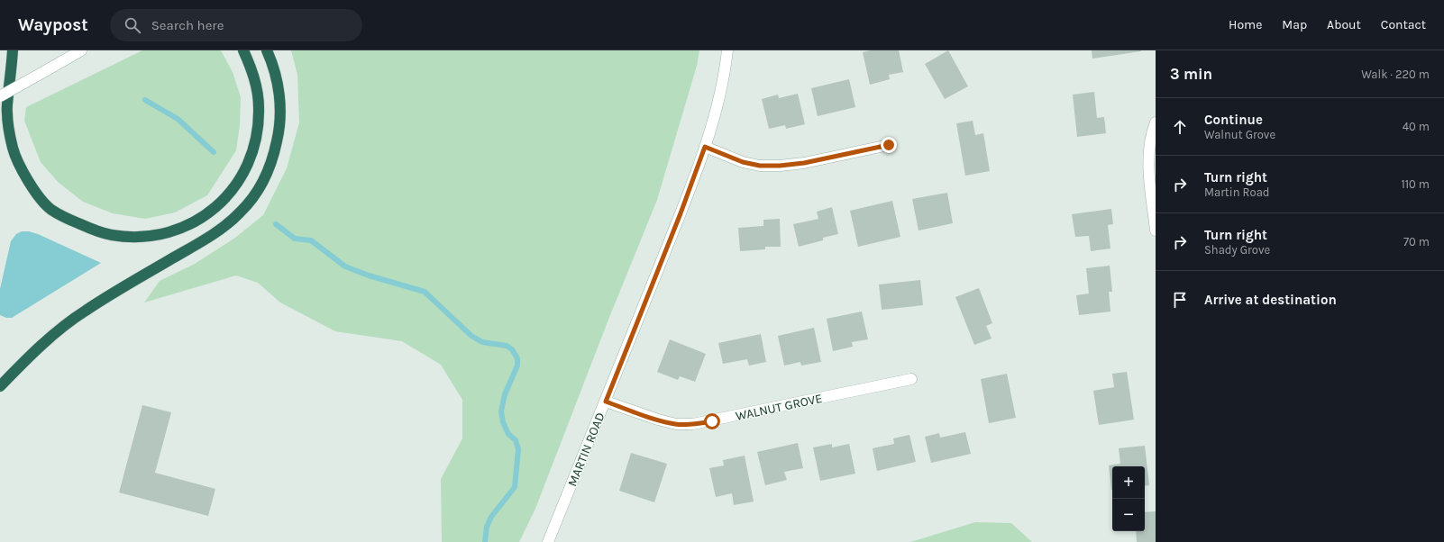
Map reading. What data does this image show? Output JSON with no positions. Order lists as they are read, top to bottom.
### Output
{
  "streets": {
    "street": ["WALNUT GROVE", "MARTIN ROAD"]
  },
  "crossings": [
    ["WALNUT GROVE", "MARTIN ROAD"]
  ],
  "page": {
    "header": "Waypost",
    "search": "Search here",
    "nav": [
      "Home",
      "Map",
      "About",
      "Contact"
    ],
    "heading": ["3 min", "Walk · 220 m"],
    "list": [
      ["Continue", "Walnut Grove", "40 m"],
      ["Turn right", "Martin Road", "110 m"],
      ["Turn right", "Shady Grove", "70 m"],
      "Arrive at destination"
    ],
    "map_buttons": ["+", "−"]
  }
}
